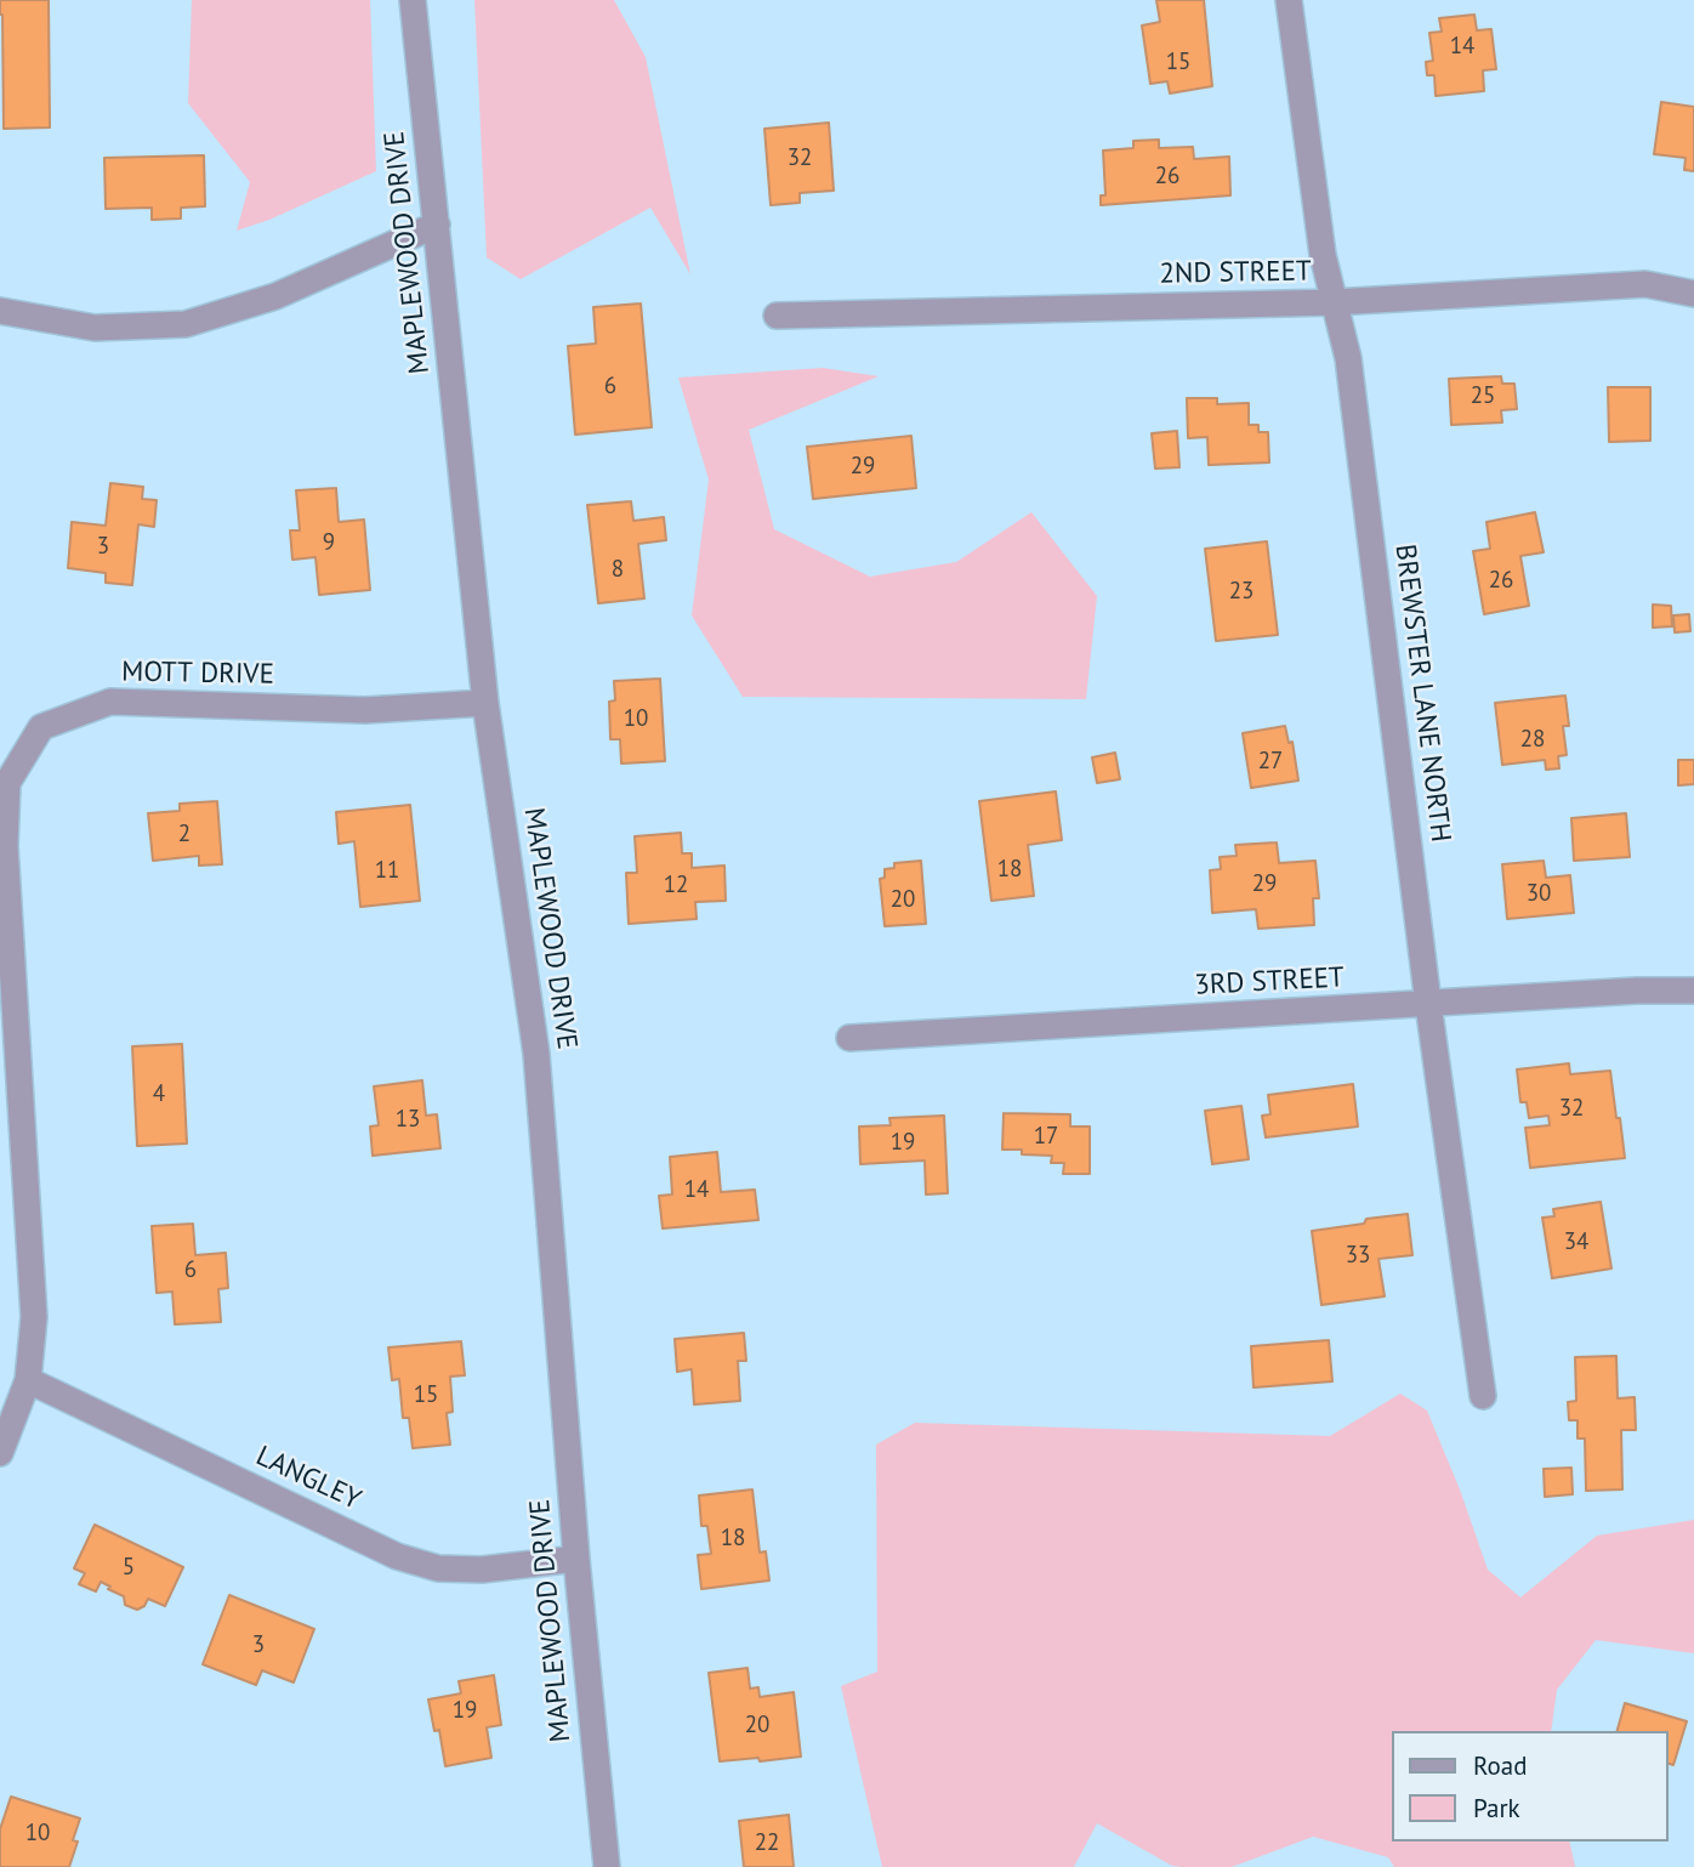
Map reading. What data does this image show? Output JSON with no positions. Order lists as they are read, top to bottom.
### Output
{
  "streets": {
    "street": [
      "MAPLEWOOD DRIVE",
      "2ND STREET",
      "MOTT DRIVE",
      "BREWSTER LANE NORTH",
      "3RD STREET",
      "LANGLEY"
    ]
  },
  "crossings": [
    ["MAPLEWOOD DRIVE", "MOTT DRIVE"],
    ["MAPLEWOOD DRIVE", "LANGLEY"],
    ["2ND STREET", "BREWSTER LANE NORTH"],
    ["MOTT DRIVE", "LANGLEY"],
    ["BREWSTER LANE NORTH", "3RD STREET"]
  ],
  "house_numbers": [
    "14",
    "15",
    "32",
    "26",
    "6",
    "25",
    "29",
    "9",
    "3",
    "8",
    "26",
    "23",
    "10",
    "28",
    "27",
    "2",
    "18",
    "11",
    "29",
    "12",
    "30",
    "20",
    "4",
    "32",
    "13",
    "17",
    "19",
    "14",
    "34",
    "33",
    "6",
    "15",
    "18",
    "5",
    "3",
    "19",
    "20",
    "10",
    "22"
  ],
  "legend": ["Road", "Park"]
}
